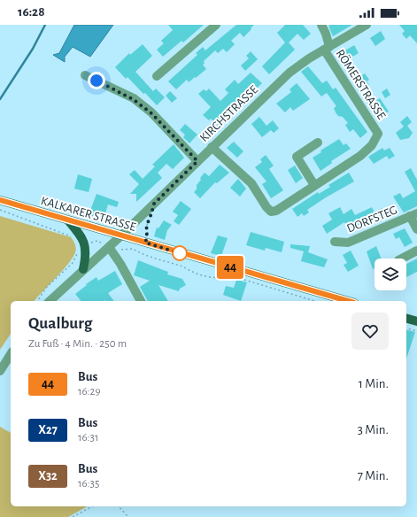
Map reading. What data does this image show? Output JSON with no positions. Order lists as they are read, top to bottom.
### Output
{
  "streets": {
    "main road": ["KALKARER STRASSE"],
    "street": ["RÖMERSTRASSE", "KIRCHSTRASSE", "DORFSTEG"]
  },
  "crossings": [
    ["RÖMERSTRASSE", "KIRCHSTRASSE"],
    ["KIRCHSTRASSE", "KALKARER STRASSE"]
  ],
  "lines": ["bus line 44"],
  "page": {
    "status": "16:28",
    "on_map": "44",
    "heading": ["Qualburg", "Zu Fuß · 4 Min. · 250 m"],
    "list": [
      {
        "mark": "44",
        "name": "Bus",
        "note": "16:29",
        "value": "1 Min."
      },
      {
        "mark": "X27",
        "name": "Bus",
        "note": "16:31",
        "value": "3 Min."
      },
      {
        "mark": "X32",
        "name": "Bus",
        "note": "16:35",
        "value": "7 Min."
      }
    ]
  }
}
